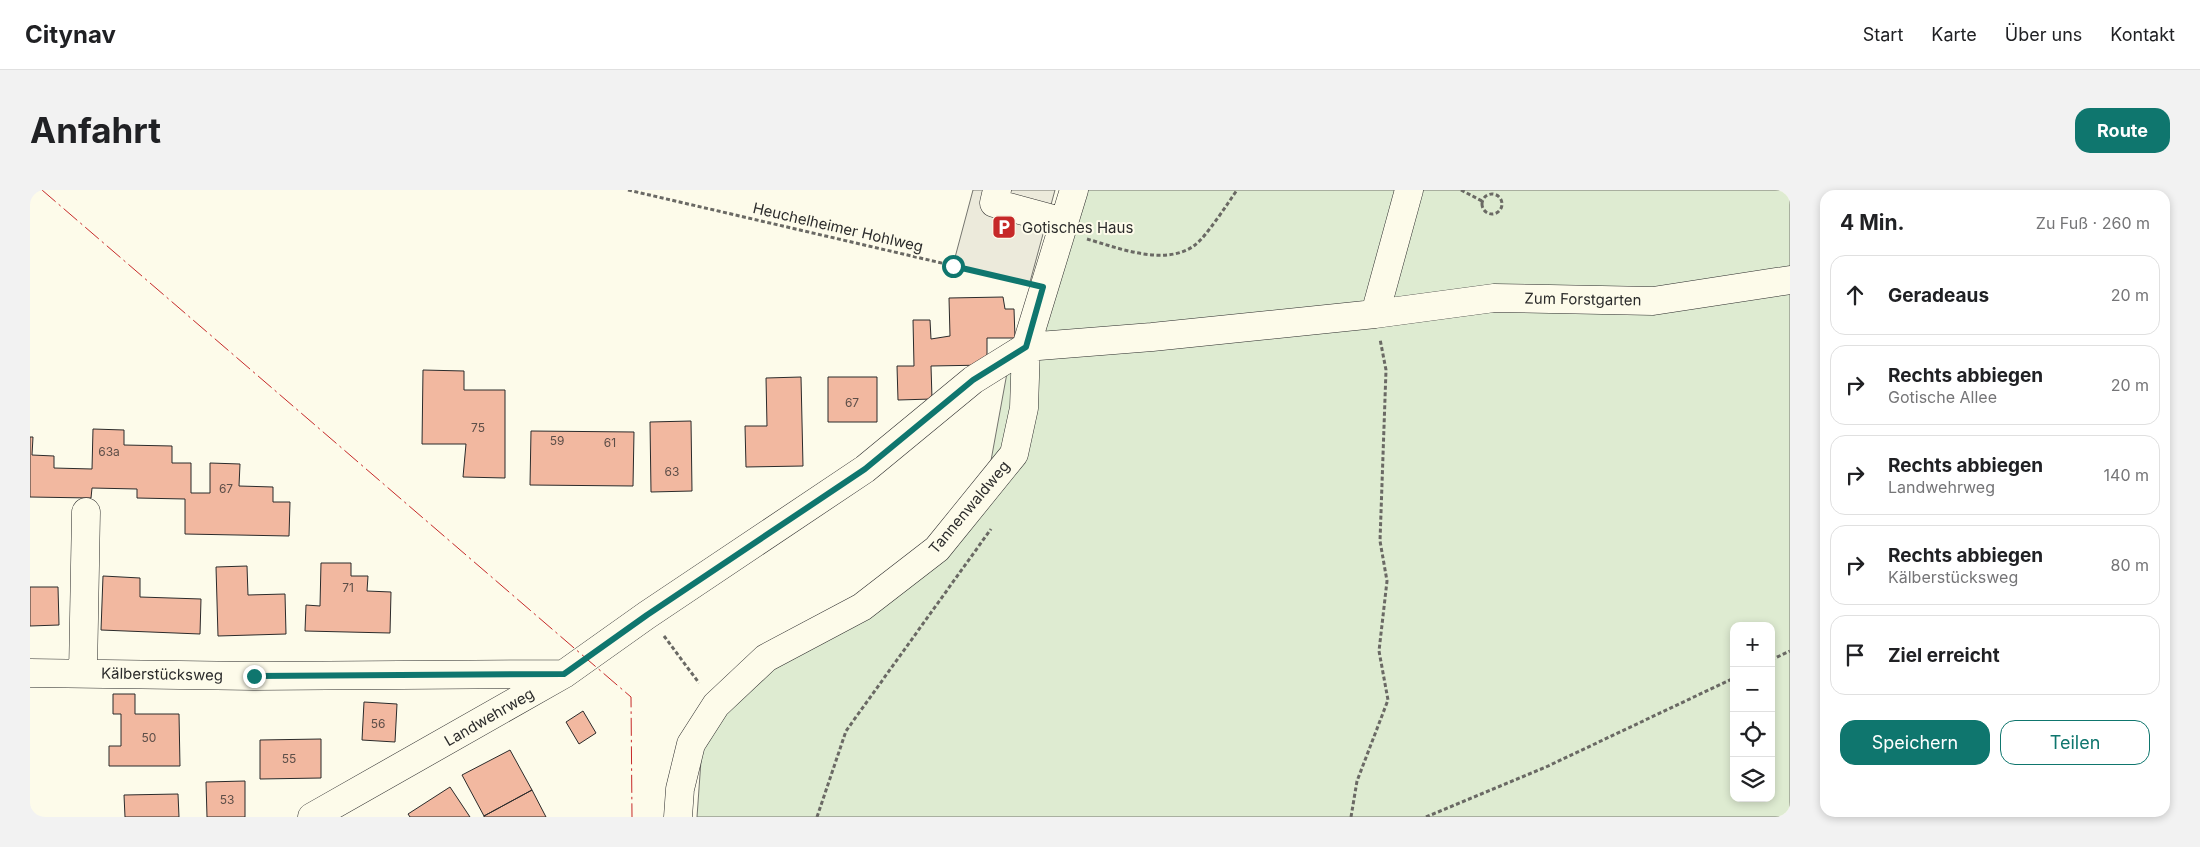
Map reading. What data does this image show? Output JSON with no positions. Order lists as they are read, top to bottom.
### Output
{
  "streets": {
    "street": [
      "Zum Forstgarten",
      "Tannenwaldweg",
      "Kälberstücksweg",
      "Landwehrweg"
    ],
    "path": ["Heuchelheimer Hohlweg"]
  },
  "crossings": [
    ["Heuchelheimer Hohlweg", "Tannenwaldweg"],
    ["Tannenwaldweg", "Landwehrweg"],
    ["Kälberstücksweg", "Landwehrweg"]
  ],
  "places": {
    "parking": ["Gotisches Haus"]
  },
  "house_numbers": [
    "67",
    "75",
    "59",
    "61",
    "63a",
    "63",
    "67",
    "71",
    "56",
    "50",
    "55",
    "53"
  ],
  "page": {
    "header": "Citynav",
    "nav": [
      "Start",
      "Karte",
      "Über uns",
      "Kontakt"
    ],
    "buttons": [
      "Route",
      ["Speichern", "Teilen"]
    ],
    "title": "Anfahrt",
    "heading": ["4 Min.", "Zu Fuß · 260 m"],
    "list": [
      ["Geradeaus", "20 m"],
      ["Rechts abbiegen", "Gotische Allee", "20 m"],
      ["Rechts abbiegen", "Landwehrweg", "140 m"],
      ["Rechts abbiegen", "Kälberstücksweg", "80 m"],
      "Ziel erreicht"
    ],
    "map_buttons": ["+", "−"]
  }
}
